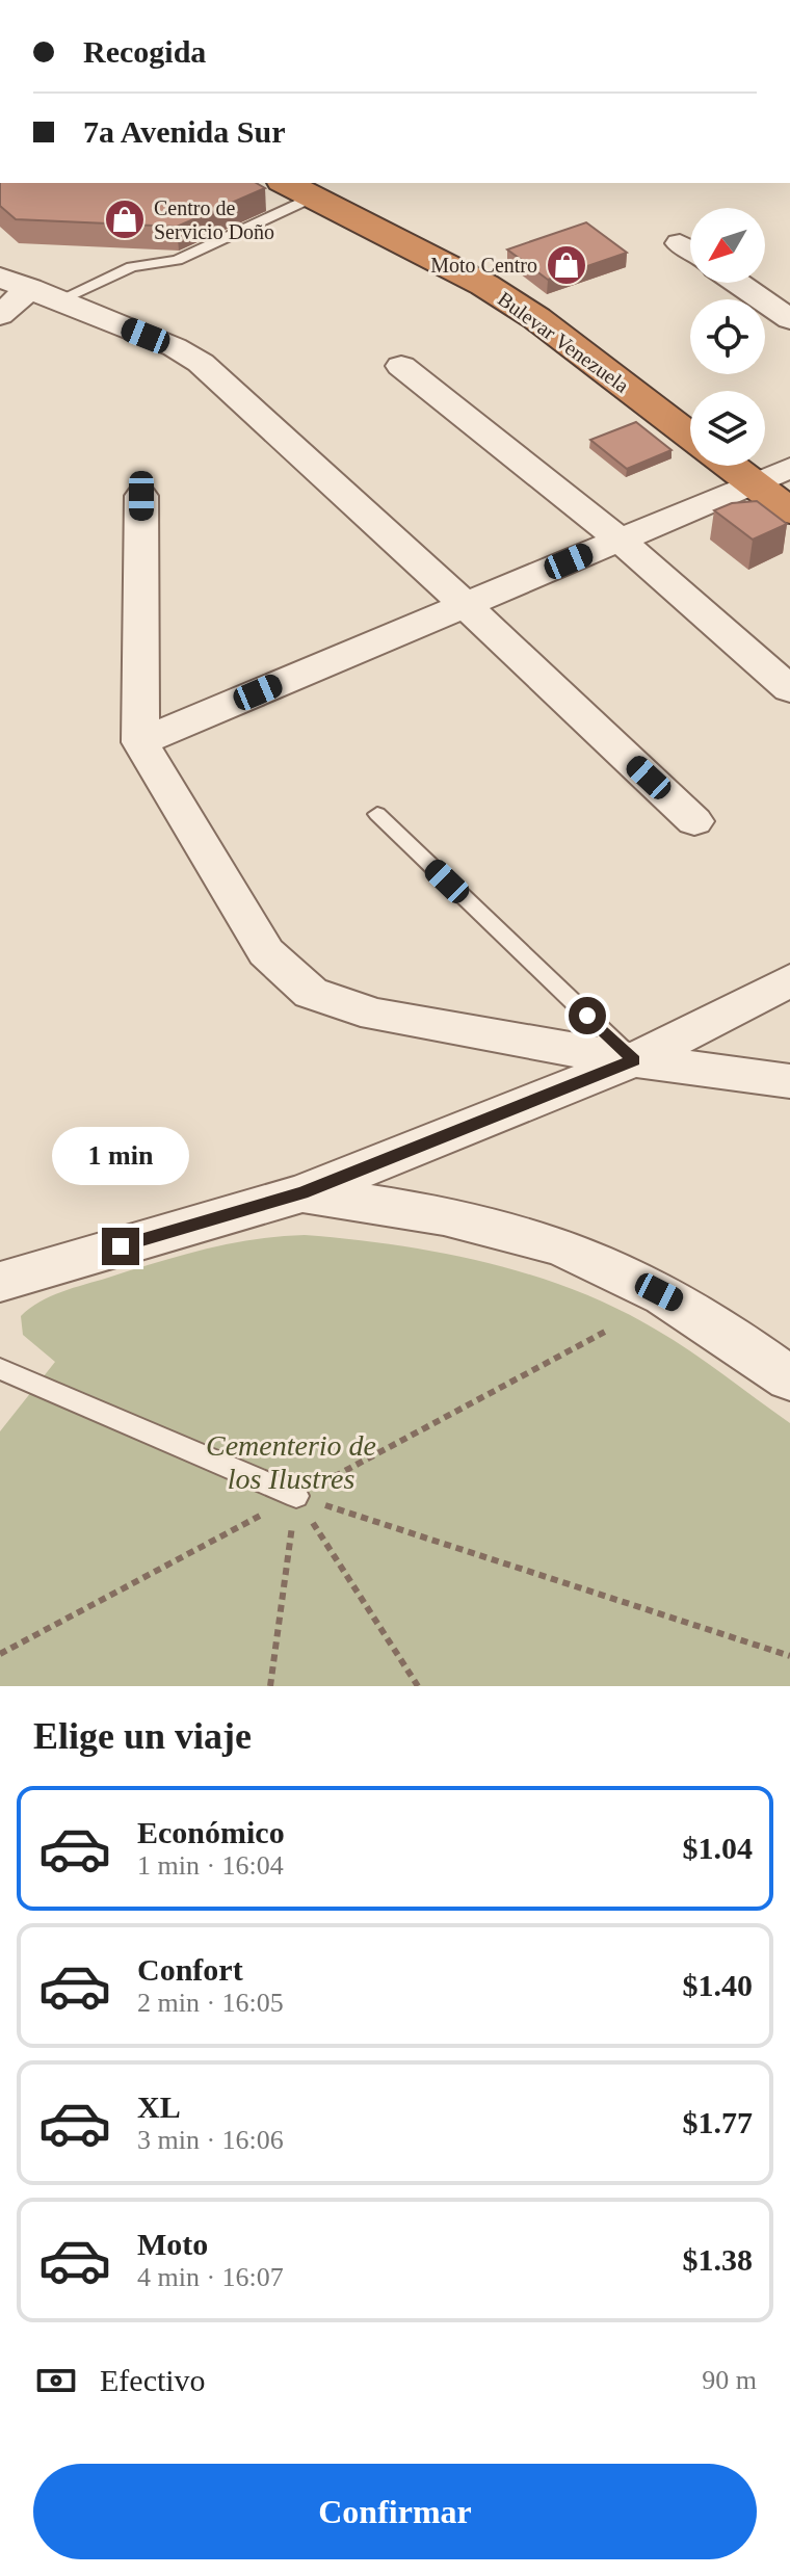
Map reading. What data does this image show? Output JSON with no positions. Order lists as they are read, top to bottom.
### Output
{
  "streets": {
    "highway": ["Bulevar Venezuela"]
  },
  "parks": ["Cementerio de los Ilustres"],
  "places": {
    "shop": ["Centro de Servicio Doño", "Moto Centro"]
  },
  "north": "bottom left",
  "page": {
    "banner": ["Recogida", "7a Avenida Sur"],
    "bubble": "1 min",
    "heading": "Elige un viaje",
    "list": [
      {
        "name": "Económico",
        "note": "1 min · 16:04",
        "value": "$1.04"
      },
      {
        "name": "Confort",
        "note": "2 min · 16:05",
        "value": "$1.40"
      },
      {
        "name": "XL",
        "note": "3 min · 16:06",
        "value": "$1.77"
      },
      {
        "name": "Moto",
        "note": "4 min · 16:07",
        "value": "$1.38"
      }
    ],
    "pay": ["Efectivo", "90 m"],
    "buttons": "Confirmar"
  }
}
